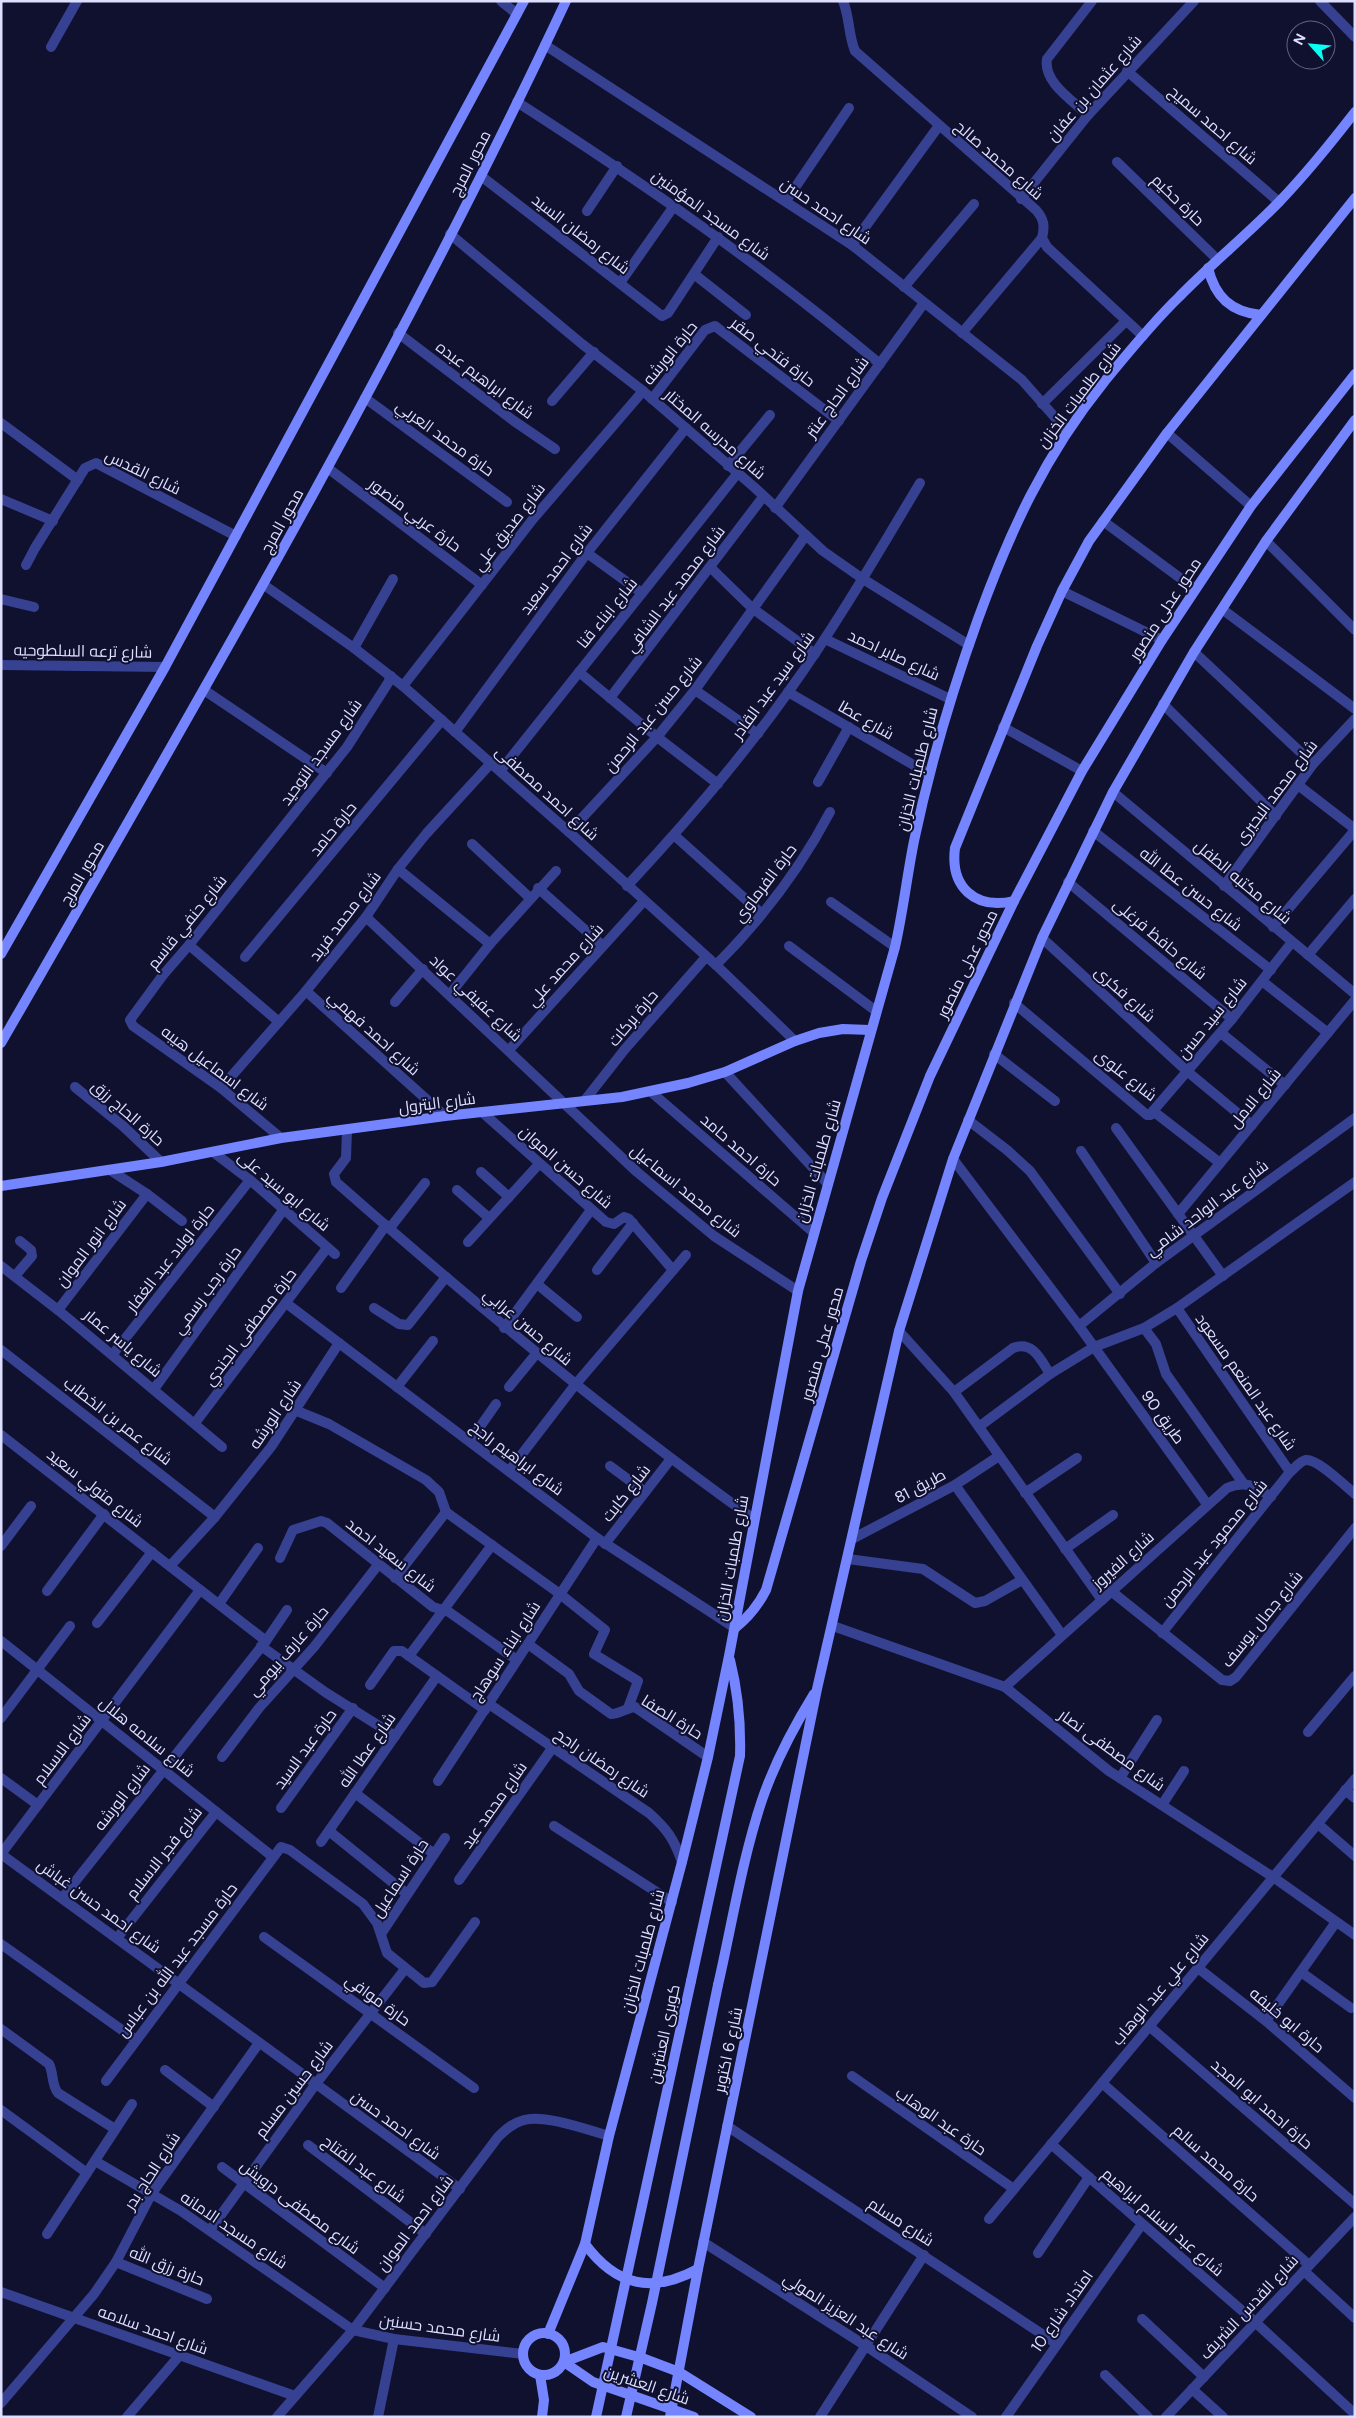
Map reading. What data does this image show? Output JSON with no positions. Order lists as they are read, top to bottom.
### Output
{
  "streets": {
    "main road": [
      "محور المرج",
      "شارع طلمبات الخزان",
      "محور عدلى منصور",
      "شارع البترول",
      "كوبرى العشرين",
      "شارع 6 اكتوبر",
      "شارع العشرين"
    ],
    "street": [
      "شارع عثمان بن عفان",
      "شارع احمد سميح",
      "شارع محمد صالح",
      "حارة حكيم",
      "شارع احمد حسن",
      "شارع مسجد المؤمنين",
      "شارع رمضان السيد",
      "حارة فتحي صقر",
      "حارة الورشه",
      "شارع ابراهيم عبده",
      "شارع الحاج عنتر",
      "شارع مدرسه المختار",
      "حارة محمد العربي",
      "شارع القدس",
      "حارة عربي منصور",
      "شارع صديق علي",
      "شارع احمد سعيد",
      "شارع محمد عبد الشافي",
      "شارع ابناء قنا",
      "شارع ترعه السلطوحيه",
      "شارع صابر احمد",
      "شارع سيد عبد القادر",
      "شارع حسن عبد الرحمن",
      "شارع عطا",
      "شارع مسجد التوحيد",
      "شارع محمد البحيرى",
      "شارع احمد مصطفى",
      "حارة حامد",
      "شارع مكتبه الطفل",
      "حارة الفرماوي",
      "شارع حسن عطا الله",
      "شارع محمد فريد",
      "شارع حنفي قاسم",
      "شارع حافظ فرغلى",
      "شارع محمد علي",
      "شارع فكرى",
      "شارع عفيفي عواد",
      "حارة بركات",
      "شارع سيد حسن",
      "شارع احمد فهمي",
      "شارع اسماعيل هيبه",
      "شارع علوى",
      "شارع الامل",
      "حارة الحاج رزق",
      "حارة احمد حامد",
      "شارع حسن الموان",
      "شارع ابو سيد على",
      "شارع محمد اسماعيل",
      "شارع عبد الواحد شامي",
      "شارع انور الموان",
      "حارة اولاد عبد الغفار",
      "حارة رجب رسمي",
      "حارة مصطفى الجندي",
      "شارع حسن عرابي",
      "شارع ياسر عمار",
      "شارع عبد المنعم مسعود",
      "شارع الورشه",
      "طريق 90",
      "شارع عمر بن الخطاب",
      "شارع ابراهيم راجح",
      "طريق 81",
      "شارع متولي سعيد",
      "شارع كابت",
      "شارع محمود عبد الرحمن",
      "شارع سعيد احمد",
      "شارع الفيروز",
      "شارع جمال يوسف",
      "حارة عارف بيومي",
      "شارع ابناء سوهاج",
      "حارة الصفا",
      "شارع سلامه هلال",
      "شارع الاسلام",
      "حارة عبد السيد",
      "شارع عطا الله",
      "شارع مصطفى نصار",
      "شارع رمضان راجح",
      "شارع محمد عيد",
      "شارع فجر الاسلام",
      "حارة اسماعيل",
      "شارع احمد حسن غباش",
      "حارة مسجد عبد الله بن عباس",
      "شارع علي عبد الوهاب",
      "حارة موافي",
      "حارة ابو خليفه",
      "شارع حسين مسلم",
      "حارة احمد ابو المجد",
      "حارة عبد الوهاب",
      "حارة محمد سالم",
      "شارع عبد الفتاح",
      "شارع الحاج بدر",
      "شارع مصطفى درويش",
      "شارع مسلم",
      "شارع عبد السلام ابراهيم",
      "شارع احمد الموان",
      "شارع مسجد الامانه",
      "حارة رزق الله",
      "شارع القدس الشريف",
      "امتداد شارع 10",
      "شارع عبد العزيز المولي",
      "شارع محمد حسنين",
      "شارع احمد سلامه"
    ]
  },
  "crossings": [
    ["شارع عثمان بن عفان", "شارع احمد سميح"],
    ["شارع عثمان بن عفان", "شارع محمد صالح"],
    ["شارع احمد سميح", "شارع طلمبات الخزان"],
    ["محور المرج", "شارع احمد حسن"],
    ["محور المرج", "شارع مسجد المؤمنين"],
    ["محور المرج", "شارع رمضان السيد"],
    ["محور المرج", "شارع ابراهيم عبده"],
    ["محور المرج", "شارع مدرسه المختار"],
    ["محور المرج", "حارة محمد العربي"],
    ["محور المرج", "شارع القدس"],
    ["محور المرج", "حارة عربي منصور"],
    ["محور المرج", "شارع ترعه السلطوحيه"],
    ["محور المرج", "شارع احمد مصطفى"],
    ["حارة حكيم", "شارع طلمبات الخزان"],
    ["شارع احمد حسن", "شارع طلمبات الخزان"],
    ["شارع احمد حسن", "شارع الحاج عنتر"],
    ["شارع احمد حسن", "شارع احمد حسن غباش"],
    ["شارع احمد حسن", "شارع حسين مسلم"],
    ["شارع احمد حسن", "شارع الحاج بدر"],
    ["شارع احمد حسن", "شارع احمد الموان"],
    ["شارع مسجد المؤمنين", "شارع الحاج عنتر"],
    ["حارة فتحي صقر", "حارة الورشه"],
    ["حارة فتحي صقر", "شارع الحاج عنتر"],
    ["حارة الورشه", "شارع مدرسه المختار"],
    ["شارع طلمبات الخزان", "شارع مدرسه المختار"],
    ["شارع طلمبات الخزان", "محور عدلى منصور"],
    ["شارع طلمبات الخزان", "شارع صابر احمد"],
    ["شارع طلمبات الخزان", "شارع عطا"],
    ["شارع طلمبات الخزان", "شارع البترول"],
    ["شارع طلمبات الخزان", "حارة احمد حامد"],
    ["شارع طلمبات الخزان", "شارع محمد اسماعيل"],
    ["شارع طلمبات الخزان", "شارع حسن عرابي"],
    ["شارع طلمبات الخزان", "شارع ابراهيم راجح"],
    ["شارع طلمبات الخزان", "حارة الصفا"],
    ["شارع طلمبات الخزان", "شارع رمضان راجح"],
    ["شارع طلمبات الخزان", "كوبرى العشرين"],
    ["شارع طلمبات الخزان", "شارع احمد الموان"],
    ["شارع طلمبات الخزان", "شارع محمد حسنين"],
    ["شارع طلمبات الخزان", "شارع العشرين"],
    ["شارع الحاج عنتر", "شارع مدرسه المختار"],
    ["شارع مدرسه المختار", "شارع صديق علي"],
    ["شارع مدرسه المختار", "شارع احمد سعيد"],
    ["شارع مدرسه المختار", "شارع محمد عبد الشافي"],
    ["شارع مدرسه المختار", "شارع ابناء قنا"],
    ["شارع مدرسه المختار", "شارع سيد عبد القادر"],
    ["شارع مدرسه المختار", "شارع حسن عبد الرحمن"],
    ["حارة عربي منصور", "شارع صديق علي"],
    ["شارع صديق علي", "شارع احمد مصطفى"],
    ["شارع احمد سعيد", "شارع احمد مصطفى"],
    ["محور عدلى منصور", "شارع ابراهيم راجح"],
    ["شارع ابناء قنا", "شارع احمد مصطفى"],
    ["شارع صابر احمد", "شارع سيد عبد القادر"],
    ["شارع سيد عبد القادر", "شارع عطا"],
    ["شارع سيد عبد القادر", "شارع احمد مصطفى"],
    ["شارع حسن عبد الرحمن", "شارع احمد مصطفى"],
    ["شارع مسجد التوحيد", "شارع احمد مصطفى"],
    ["شارع مسجد التوحيد", "شارع حنفي قاسم"],
    ["شارع محمد البحيرى", "شارع مكتبه الطفل"],
    ["شارع احمد مصطفى", "حارة حامد"],
    ["شارع احمد مصطفى", "حارة الفرماوي"],
    ["شارع احمد مصطفى", "شارع محمد فريد"],
    ["شارع احمد مصطفى", "شارع محمد علي"],
    ["شارع احمد مصطفى", "حارة بركات"],
    ["شارع احمد مصطفى", "شارع البترول"],
    ["شارع مكتبه الطفل", "شارع سيد حسن"],
    ["شارع حسن عطا الله", "شارع سيد حسن"],
    ["شارع محمد فريد", "شارع عفيفي عواد"],
    ["شارع محمد فريد", "شارع احمد فهمي"],
    ["شارع محمد فريد", "شارع اسماعيل هيبه"],
    ["شارع حنفي قاسم", "شارع اسماعيل هيبه"],
    ["شارع حافظ فرغلى", "شارع سيد حسن"],
    ["شارع محمد علي", "شارع عفيفي عواد"],
    ["شارع فكرى", "شارع سيد حسن"],
    ["شارع فكرى", "شارع الامل"],
    ["شارع عفيفي عواد", "شارع البترول"],
    ["شارع عفيفي عواد", "شارع محمد اسماعيل"],
    ["حارة بركات", "شارع البترول"],
    ["شارع سيد حسن", "شارع علوى"],
    ["شارع احمد فهمي", "شارع البترول"],
    ["شارع اسماعيل هيبه", "شارع البترول"],
    ["شارع علوى", "شارع الامل"],
    ["شارع البترول", "حارة الحاج رزق"],
    ["شارع البترول", "حارة احمد حامد"],
    ["شارع البترول", "شارع حسن الموان"],
    ["شارع البترول", "شارع ابو سيد على"],
    ["شارع البترول", "شارع محمد اسماعيل"],
    ["شارع البترول", "شارع حسن عرابي"],
    ["شارع ابو سيد على", "حارة اولاد عبد الغفار"],
    ["شارع ابو سيد على", "حارة رجب رسمي"],
    ["شارع ابو سيد على", "حارة مصطفى الجندي"],
    ["شارع عبد الواحد شامي", "طريق 90"],
    ["شارع انور الموان", "شارع ياسر عمار"],
    ["حارة اولاد عبد الغفار", "شارع ياسر عمار"],
    ["حارة رجب رسمي", "شارع ياسر عمار"],
    ["حارة مصطفى الجندي", "شارع ياسر عمار"],
    ["حارة مصطفى الجندي", "شارع ابراهيم راجح"],
    ["شارع حسن عرابي", "شارع كابت"],
    ["شارع عبد المنعم مسعود", "شارع محمود عبد الرحمن"],
    ["شارع الورشه", "شارع عمر بن الخطاب"],
    ["شارع الورشه", "شارع ابراهيم راجح"],
    ["شارع الورشه", "شارع متولي سعيد"],
    ["شارع الورشه", "شارع سلامه هلال"],
    ["شارع الورشه", "شارع احمد حسن غباش"],
    ["طريق 90", "شارع الفيروز"],
    ["شارع ابراهيم راجح", "شارع كابت"],
    ["شارع ابراهيم راجح", "شارع ابناء سوهاج"],
    ["شارع متولي سعيد", "حارة عارف بيومي"],
    ["شارع متولي سعيد", "شارع الاسلام"],
    ["شارع متولي سعيد", "حارة عبد السيد"],
    ["شارع متولي سعيد", "شارع عطا الله"],
    ["شارع كابت", "شارع ابناء سوهاج"],
    ["شارع محمود عبد الرحمن", "شارع جمال يوسف"],
    ["شارع سعيد احمد", "حارة عارف بيومي"],
    ["شارع سعيد احمد", "شارع ابناء سوهاج"],
    ["شارع الفيروز", "شارع جمال يوسف"],
    ["شارع الفيروز", "شارع مصطفى نصار"],
    ["شارع ابناء سوهاج", "حارة الصفا"],
    ["شارع ابناء سوهاج", "شارع رمضان راجح"],
    ["شارع سلامه هلال", "شارع الاسلام"],
    ["شارع سلامه هلال", "شارع فجر الاسلام"],
    ["شارع سلامه هلال", "حارة مسجد عبد الله بن عباس"],
    ["شارع الاسلام", "شارع احمد حسن غباش"],
    ["شارع عطا الله", "شارع رمضان راجح"],
    ["شارع مصطفى نصار", "شارع علي عبد الوهاب"],
    ["شارع رمضان راجح", "شارع محمد عيد"],
    ["شارع فجر الاسلام", "شارع احمد حسن غباش"],
    ["شارع احمد حسن غباش", "حارة مسجد عبد الله بن عباس"],
    ["شارع احمد حسن غباش", "شارع الحاج بدر"],
    ["شارع علي عبد الوهاب", "حارة ابو خليفه"],
    ["شارع علي عبد الوهاب", "حارة احمد ابو المجد"],
    ["شارع علي عبد الوهاب", "حارة عبد الوهاب"],
    ["شارع علي عبد الوهاب", "حارة محمد سالم"],
    ["شارع علي عبد الوهاب", "شارع عبد السلام ابراهيم"],
    ["حارة موافي", "شارع حسين مسلم"],
    ["شارع 6 اكتوبر", "شارع مسلم"],
    ["شارع 6 اكتوبر", "شارع عبد العزيز المولي"],
    ["شارع 6 اكتوبر", "شارع العشرين"],
    ["شارع حسين مسلم", "شارع مصطفى درويش"],
    ["شارع حسين مسلم", "شارع مسجد الامانه"],
    ["حارة محمد سالم", "شارع القدس الشريف"],
    ["شارع عبد الفتاح", "شارع احمد الموان"],
    ["شارع الحاج بدر", "شارع مسجد الامانه"],
    ["شارع الحاج بدر", "حارة رزق الله"],
    ["شارع الحاج بدر", "شارع احمد سلامه"],
    ["شارع مصطفى درويش", "شارع احمد الموان"],
    ["شارع مسلم", "امتداد شارع 10"],
    ["شارع عبد السلام ابراهيم", "شارع القدس الشريف"],
    ["شارع عبد السلام ابراهيم", "امتداد شارع 10"],
    ["شارع احمد الموان", "شارع مسجد الامانه"],
    ["شارع احمد الموان", "شارع محمد حسنين"],
    ["شارع احمد الموان", "شارع احمد سلامه"],
    ["شارع مسجد الامانه", "شارع محمد حسنين"],
    ["شارع محمد حسنين", "شارع العشرين"]
  ],
  "north": "top left"
}
